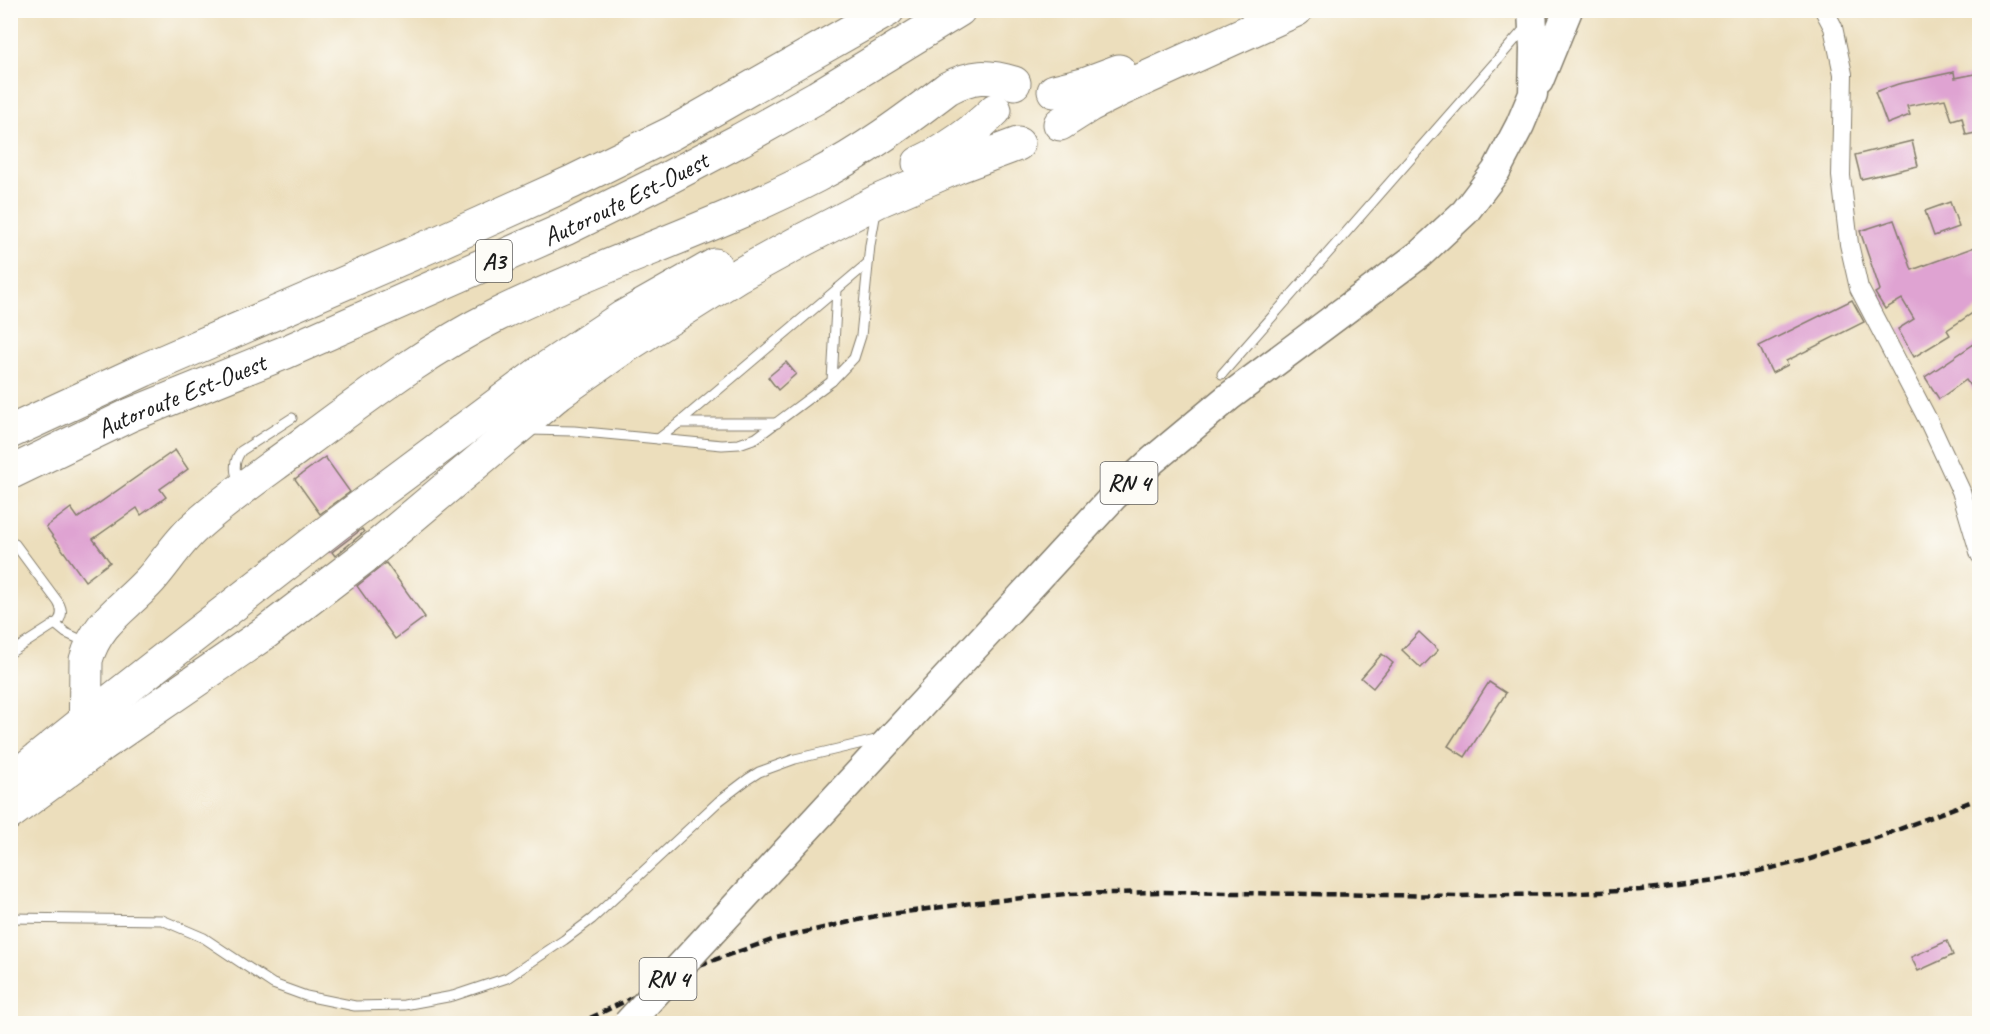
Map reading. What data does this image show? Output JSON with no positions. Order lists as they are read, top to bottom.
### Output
{
  "streets": {
    "highway": ["Autoroute Est-Ouest", "A3"],
    "main road": ["RN 4"]
  }
}
